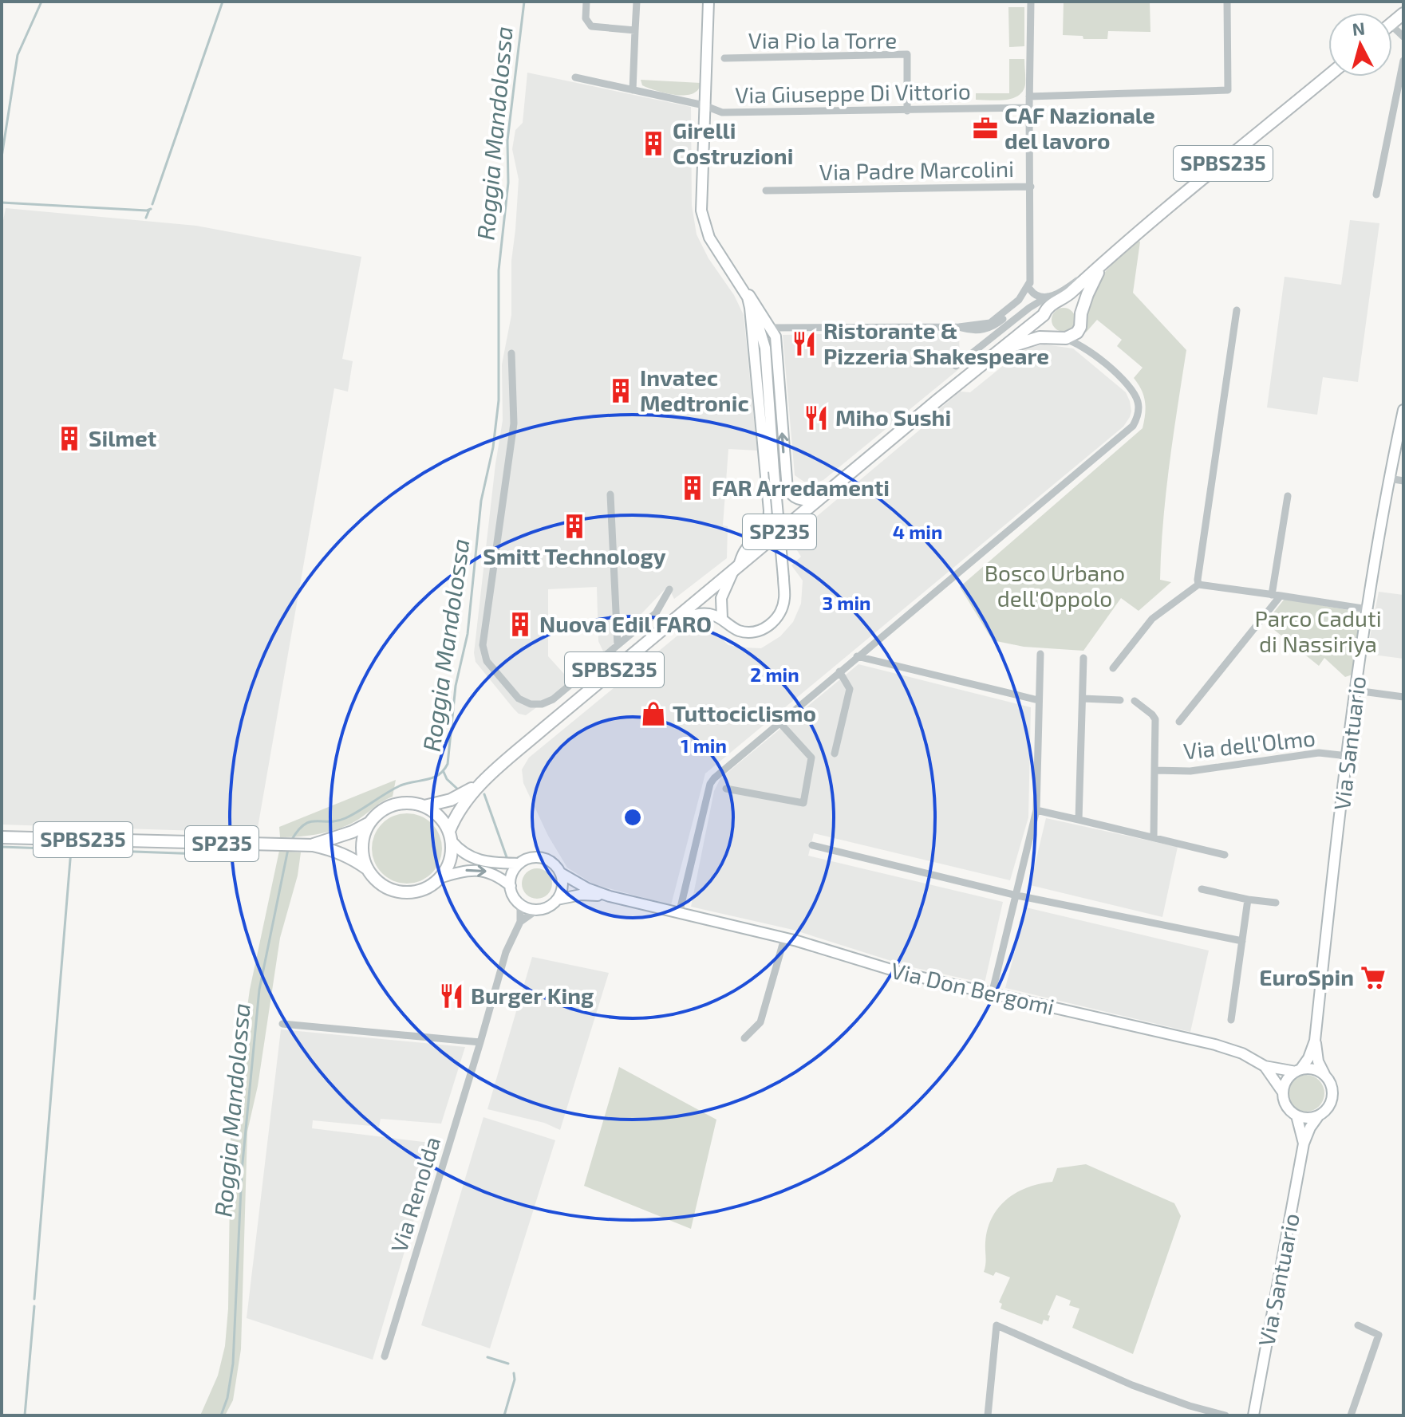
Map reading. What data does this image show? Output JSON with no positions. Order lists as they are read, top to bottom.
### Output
{
  "streets": {
    "main road": ["SPBS235", "SP235"],
    "street": [
      "Via Pio la Torre",
      "Via Giuseppe Di Vittorio",
      "Via Padre Marcolini",
      "Via Santuario",
      "Via dell'Olmo",
      "Via Don Bergomi",
      "Via Renolda"
    ]
  },
  "crossings": [
    ["Via Pio la Torre", "Via Giuseppe Di Vittorio"],
    ["SPBS235", "SP235"],
    ["Via Santuario", "Via dell'Olmo"],
    ["Via Santuario", "Via Don Bergomi"],
    ["Via Don Bergomi", "Via Renolda"]
  ],
  "water": ["Roggia Mandolossa"],
  "parks": ["Bosco Urbano dell'Oppolo", "Parco Caduti di Nassiriya"],
  "places": {
    "office": ["CAF Nazionale del lavoro"],
    "building": [
      "Girelli Costruzioni",
      "Invatec Medtronic",
      "Silmet",
      "FAR Arredamenti",
      "Smitt Technology",
      "Nuova Edil FARO"
    ],
    "restaurant": ["Ristorante & Pizzeria Shakespeare", "Miho Sushi", "Burger King"],
    "shop": ["Tuttociclismo"],
    "supermarket": ["EuroSpin"]
  },
  "north": "top",
  "rings": [
    "4 min",
    "3 min",
    "2 min",
    "1 min"
  ]
}
